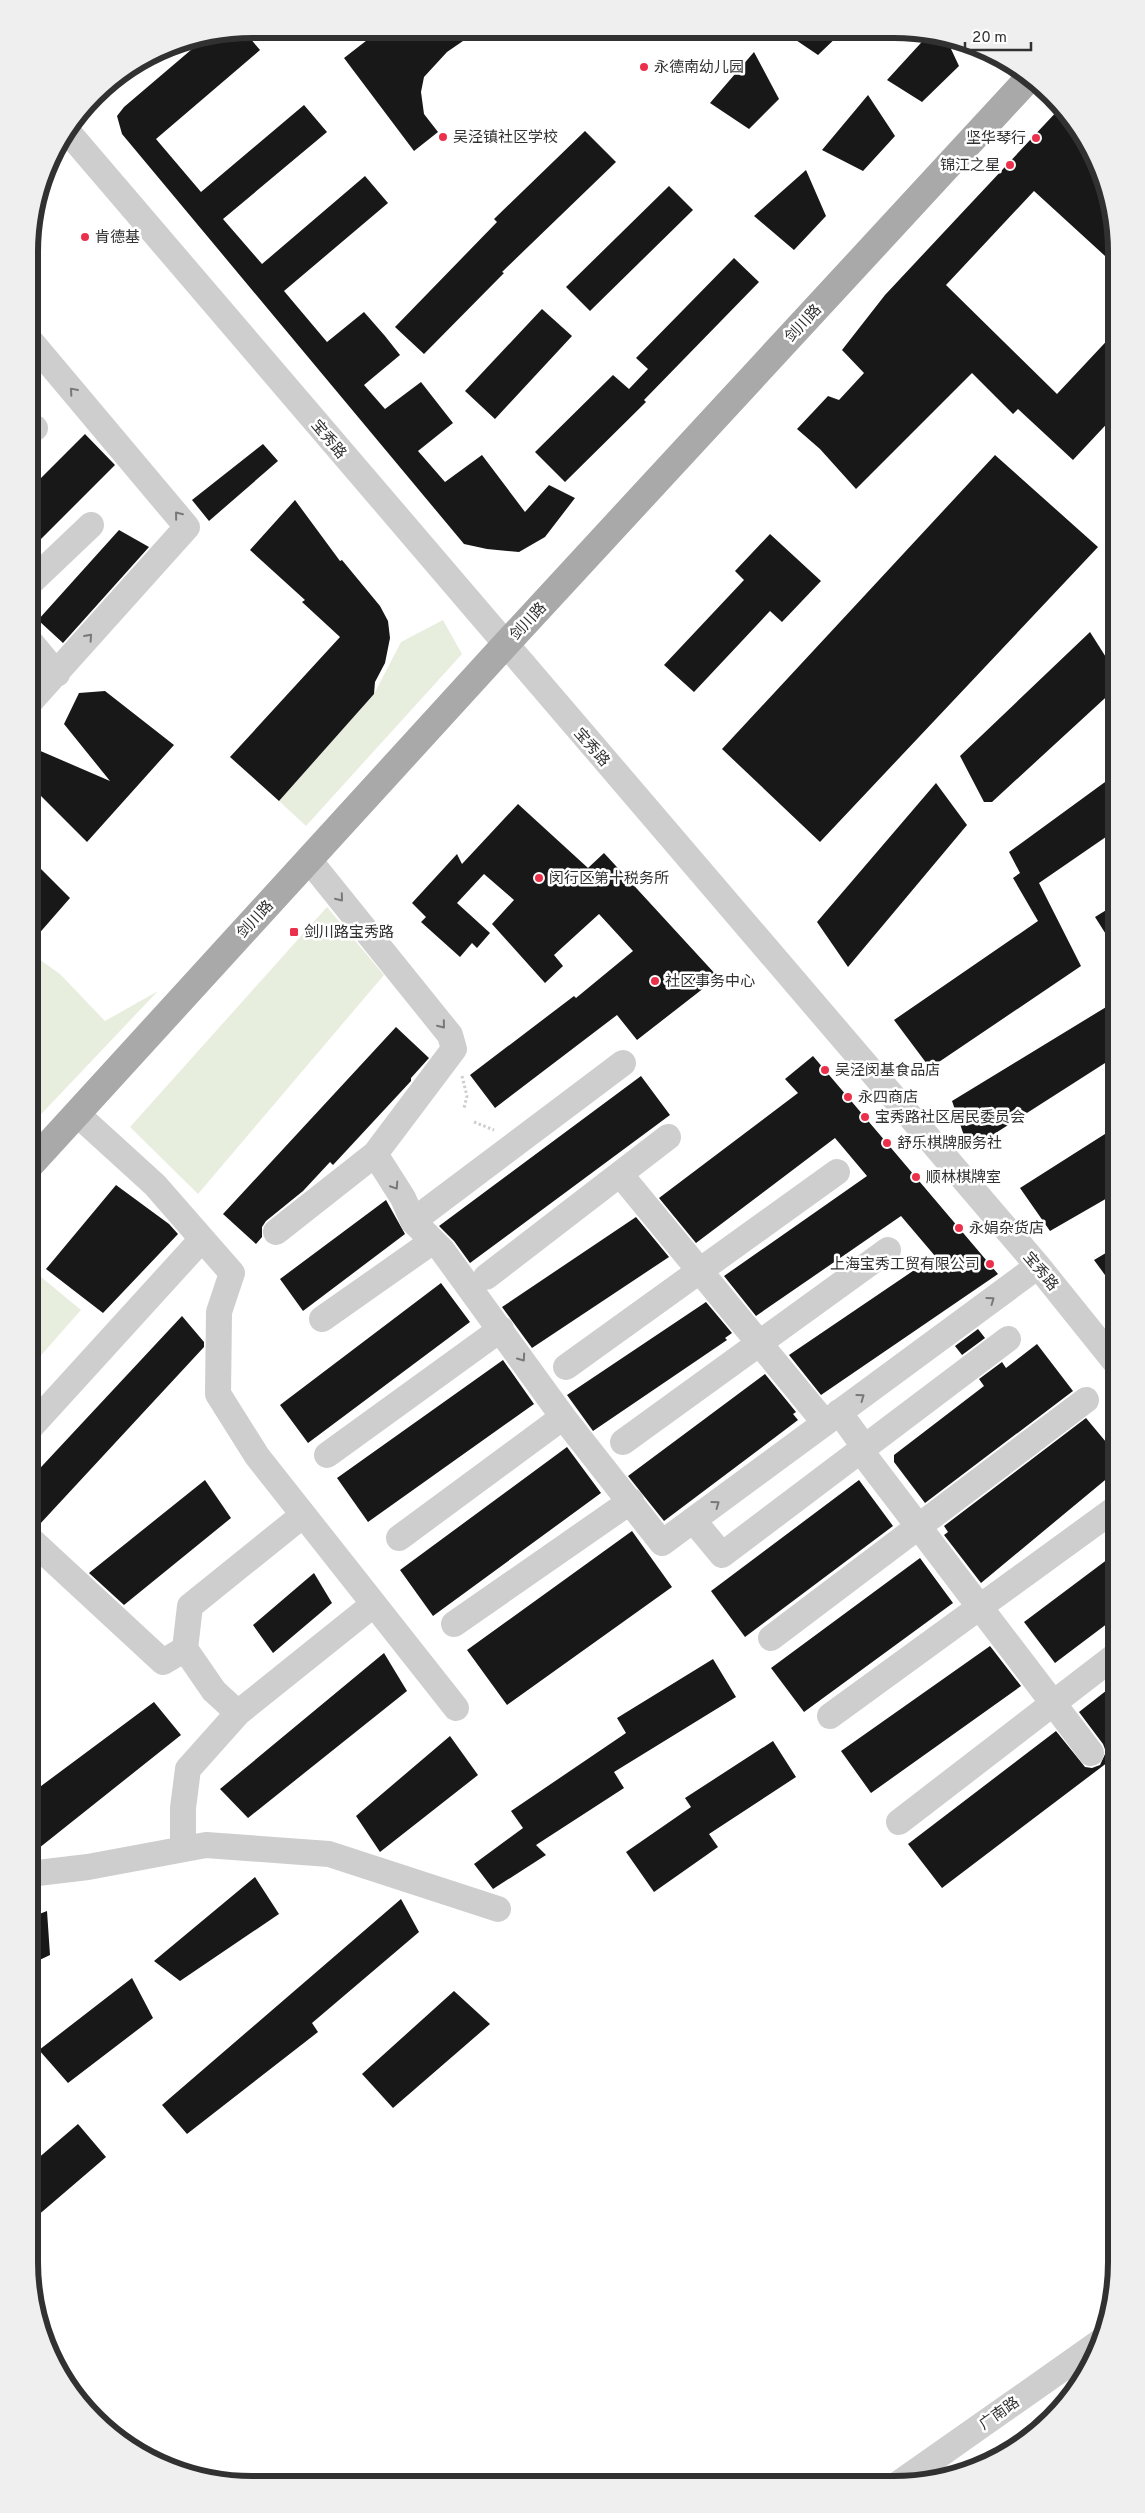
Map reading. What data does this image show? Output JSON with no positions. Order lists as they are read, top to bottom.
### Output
{
  "streets": {
    "main road": ["剑川路"],
    "street": ["宝秀路", "广南路"]
  },
  "crossings": [
    ["剑川路", "宝秀路"]
  ],
  "places": {
    "other": [
      "永德南幼儿园",
      "吴泾镇社区学校",
      "坚华琴行",
      "锦江之星",
      "肯德基",
      "闵行区第十税务所",
      "社区事务中心",
      "吴泾闵基食品店",
      "永四商店",
      "宝秀路社区居民委员会",
      "舒乐棋牌服务社",
      "顺林棋牌室",
      "永娟杂货店",
      "上海宝秀工贸有限公司"
    ],
    "transit": ["剑川路宝秀路"]
  },
  "scale_bar": "20 m"
}
